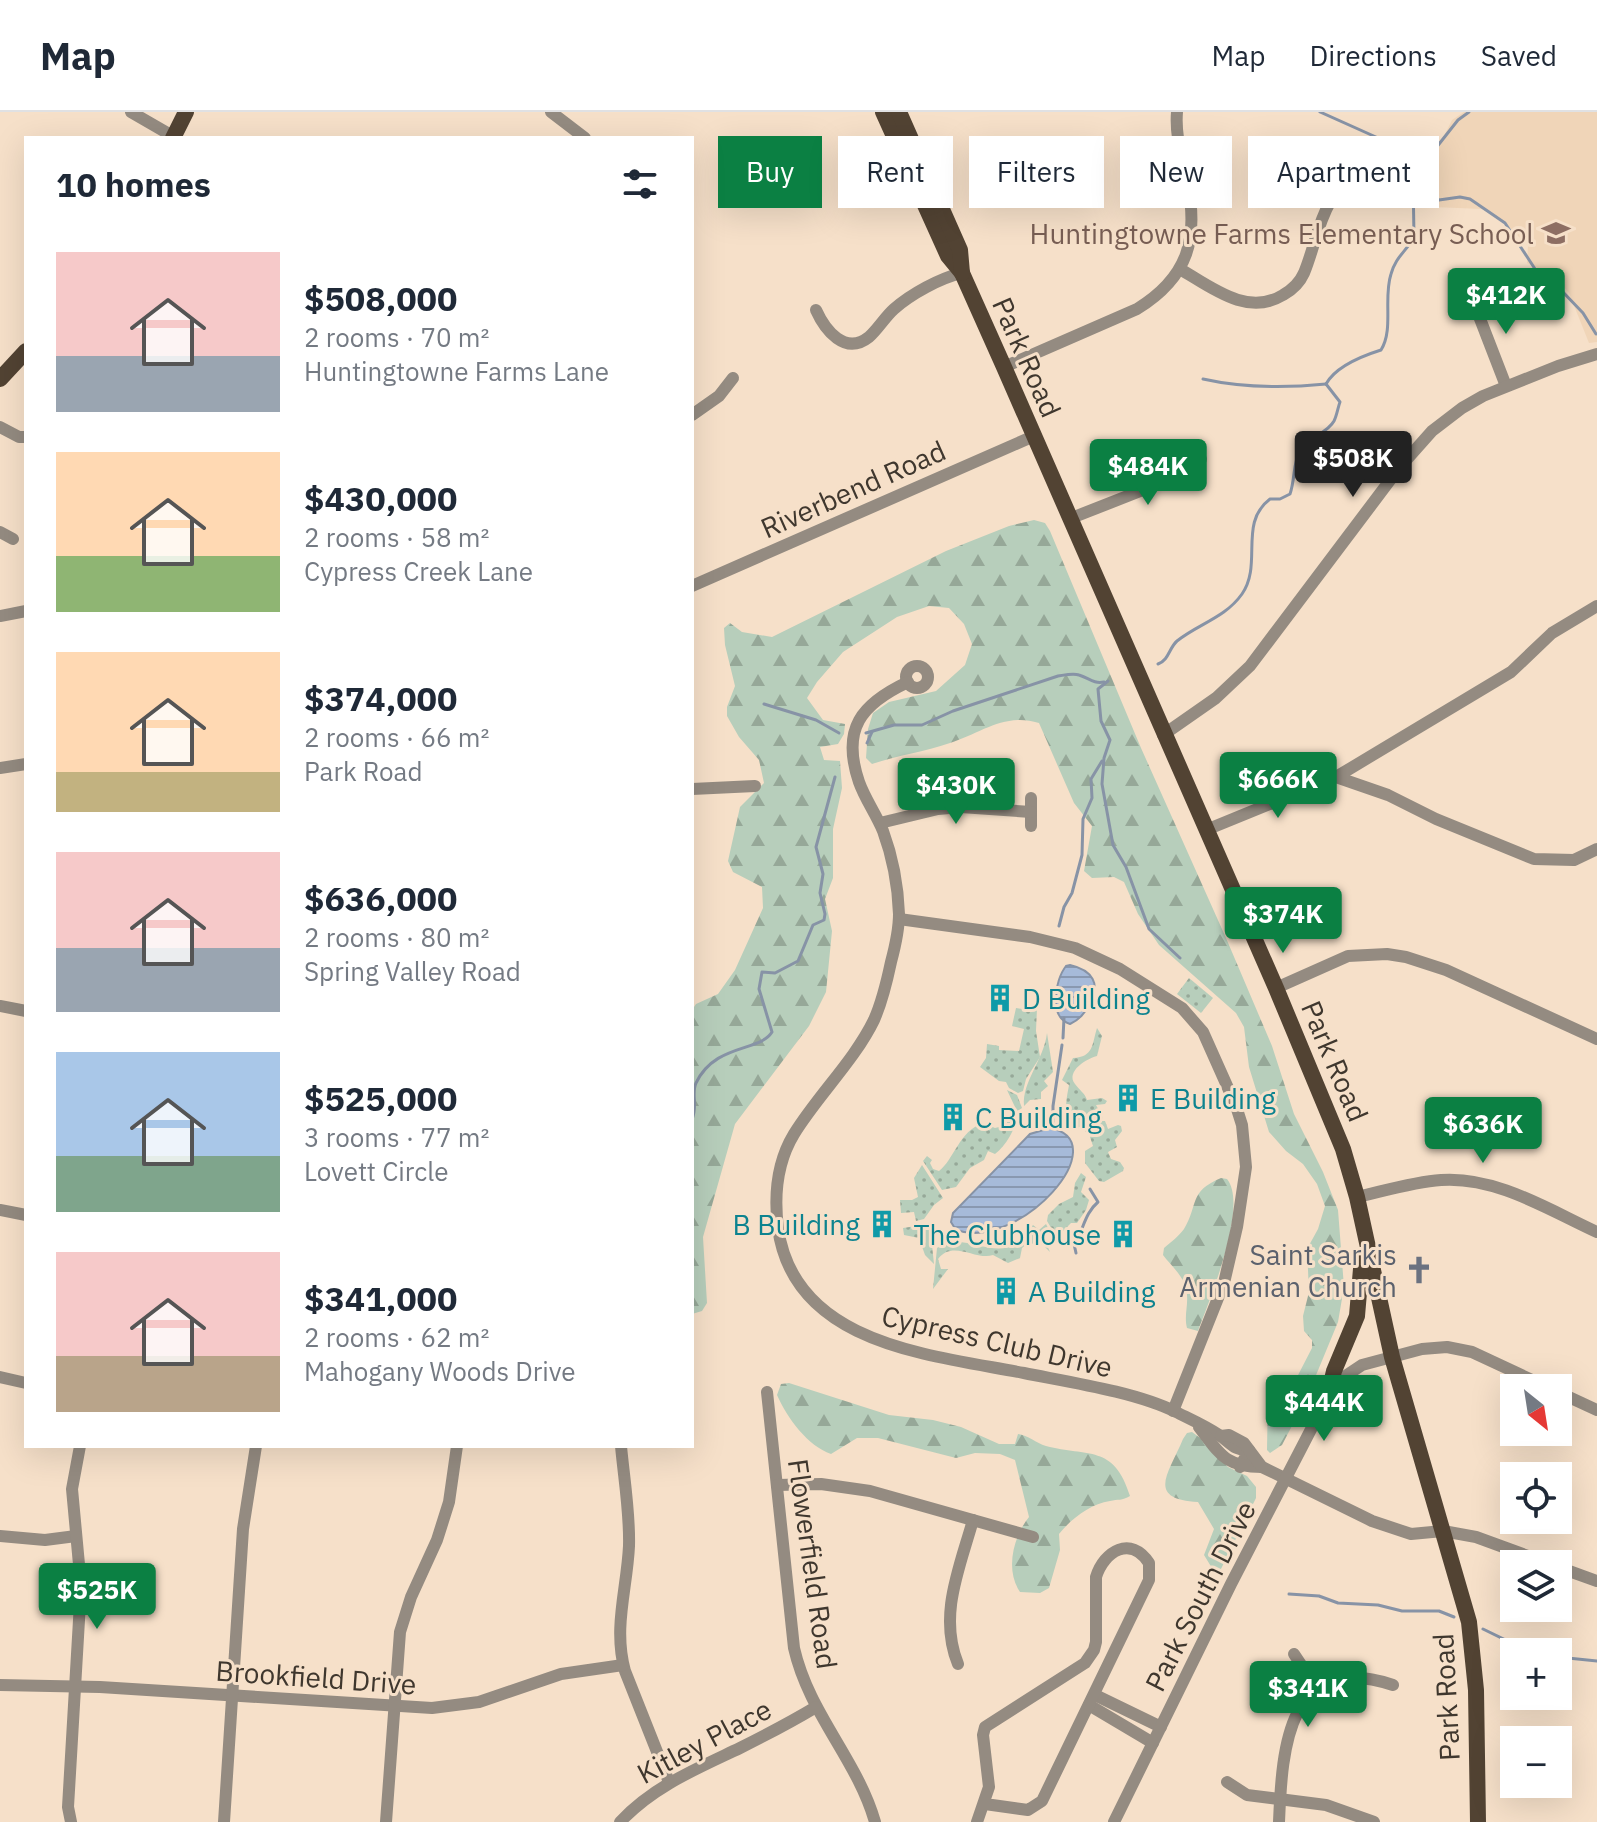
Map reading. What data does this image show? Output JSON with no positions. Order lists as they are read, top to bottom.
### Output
{
  "streets": {
    "main road": ["Park Road"],
    "street": [
      "Riverbend Road",
      "Cypress Club Drive",
      "Flowerfield Road",
      "Park South Drive",
      "Brookfield Drive",
      "Kitley Place"
    ]
  },
  "crossings": [
    ["Park Road", "Riverbend Road"],
    ["Park Road", "Cypress Club Drive"],
    ["Cypress Club Drive", "Park South Drive"],
    ["Flowerfield Road", "Kitley Place"]
  ],
  "places": {
    "school or university": ["Huntingtowne Farms Elementary School"],
    "building": [
      "D Building",
      "E Building",
      "C Building",
      "B Building",
      "The Clubhouse",
      "A Building"
    ],
    "church": ["Saint Sarkis Armenian Church"]
  },
  "north": "bottom right",
  "page": {
    "header": "Map",
    "nav": ["Map", "Directions", "Saved"],
    "chip": [
      "Buy",
      "Rent",
      "Filters",
      "New",
      "Apartment"
    ],
    "heading": "10 homes",
    "list": [
      {
        "name": "$508,000",
        "note": "2 rooms · 70 m² · Huntingtowne Farms Lane"
      },
      {
        "name": "$430,000",
        "note": "2 rooms · 58 m² · Cypress Creek Lane"
      },
      {
        "name": "$374,000",
        "note": "2 rooms · 66 m² · Park Road"
      },
      {
        "name": "$636,000",
        "note": "2 rooms · 80 m² · Spring Valley Road"
      },
      {
        "name": "$525,000",
        "note": "3 rooms · 77 m² · Lovett Circle"
      },
      {
        "name": "$341,000",
        "note": "2 rooms · 62 m² · Mahogany Woods Drive"
      }
    ],
    "price": [
      "$412K",
      "$508K",
      "$484K",
      "$666K",
      "$430K",
      "$374K",
      "$636K",
      "$444K",
      "$525K",
      "$341K"
    ],
    "map_buttons": ["+", "−"]
  }
}
